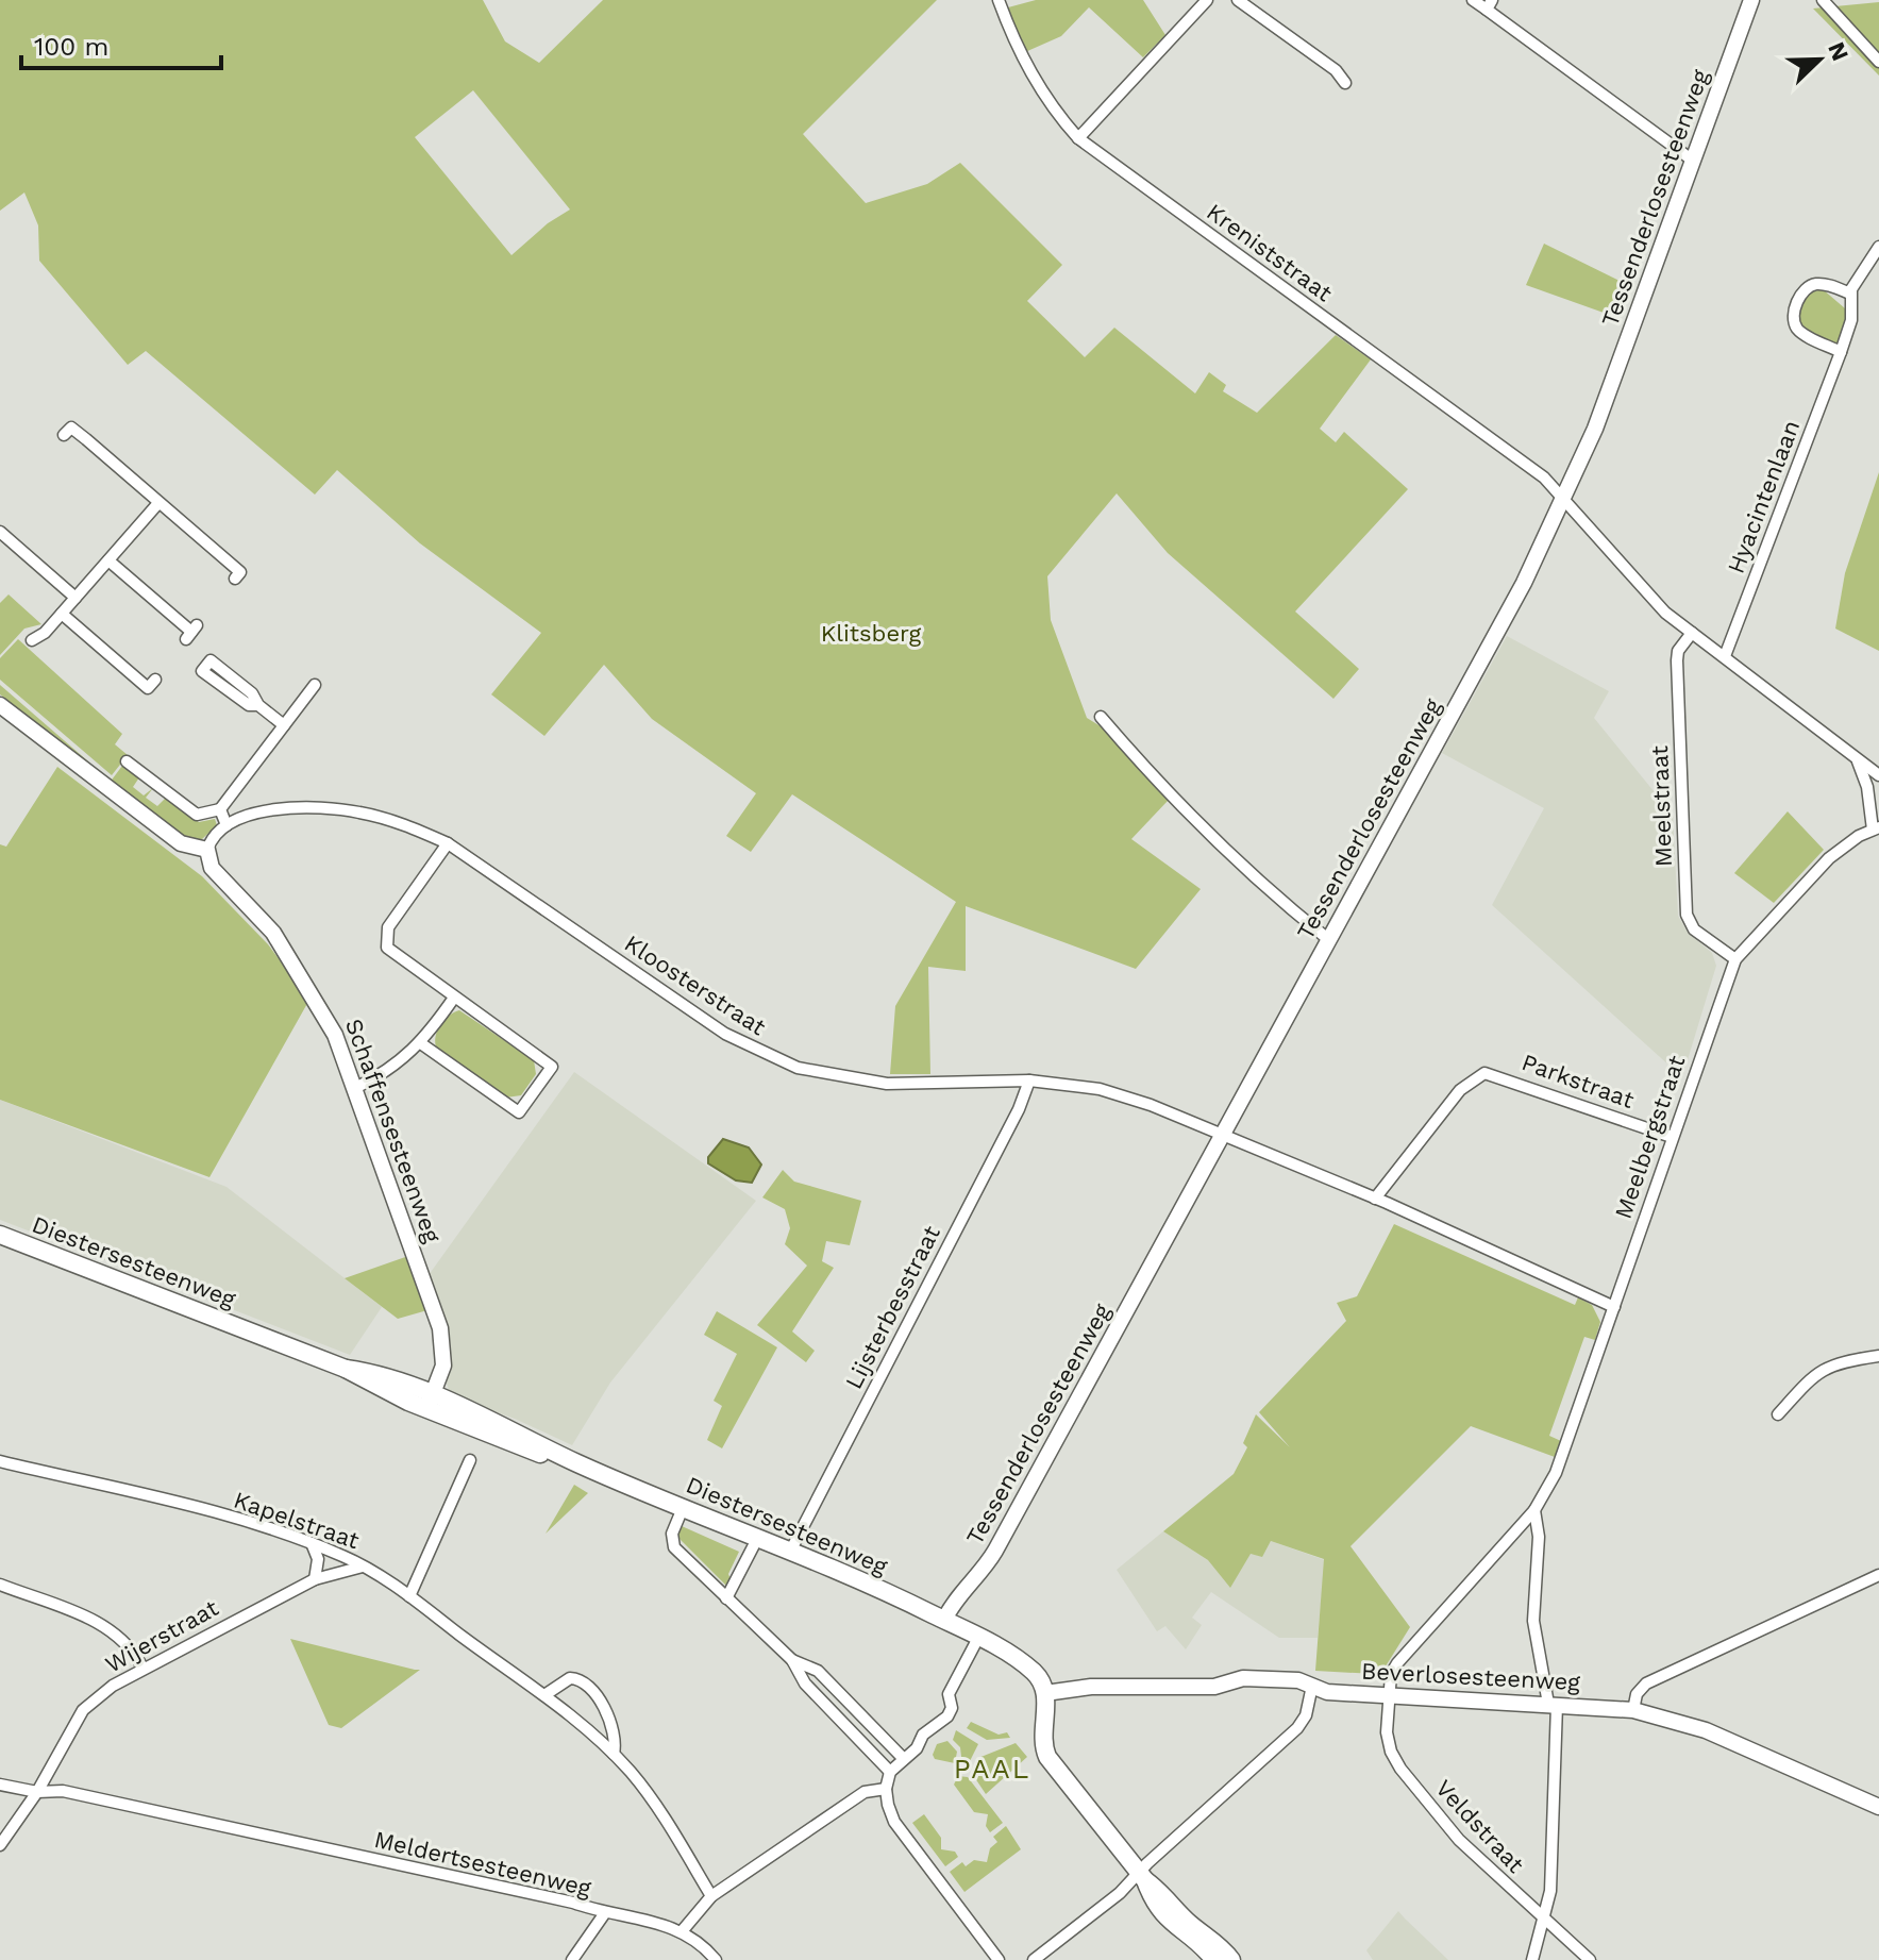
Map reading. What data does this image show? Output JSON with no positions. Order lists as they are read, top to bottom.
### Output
{
  "streets": {
    "main road": ["Diestersesteenweg"],
    "street": [
      "Tessenderlosesteenweg",
      "Kreniststraat",
      "Hyacintenlaan",
      "Meelstraat",
      "Kloosterstraat",
      "Parkstraat",
      "Schaffensesteenweg",
      "Meelbergstraat",
      "Lijsterbesstraat",
      "Kapelstraat",
      "Wijerstraat",
      "Beverlosesteenweg",
      "Veldstraat",
      "Meldertsesteenweg"
    ]
  },
  "crossings": [
    ["Tessenderlosesteenweg", "Kreniststraat"],
    ["Tessenderlosesteenweg", "Kloosterstraat"],
    ["Tessenderlosesteenweg", "Diestersesteenweg"],
    ["Kreniststraat", "Hyacintenlaan"],
    ["Kreniststraat", "Meelstraat"],
    ["Meelstraat", "Meelbergstraat"],
    ["Kloosterstraat", "Lijsterbesstraat"],
    ["Parkstraat", "Meelbergstraat"],
    ["Schaffensesteenweg", "Diestersesteenweg"],
    ["Meelbergstraat", "Beverlosesteenweg"],
    ["Meelbergstraat", "Veldstraat"],
    ["Diestersesteenweg", "Lijsterbesstraat"],
    ["Diestersesteenweg", "Beverlosesteenweg"],
    ["Kapelstraat", "Wijerstraat"],
    ["Wijerstraat", "Meldertsesteenweg"],
    ["Beverlosesteenweg", "Veldstraat"]
  ],
  "districts": ["PAAL"],
  "parks": ["Klitsberg"],
  "scale_bar": "100 m",
  "north": "top right"
}
